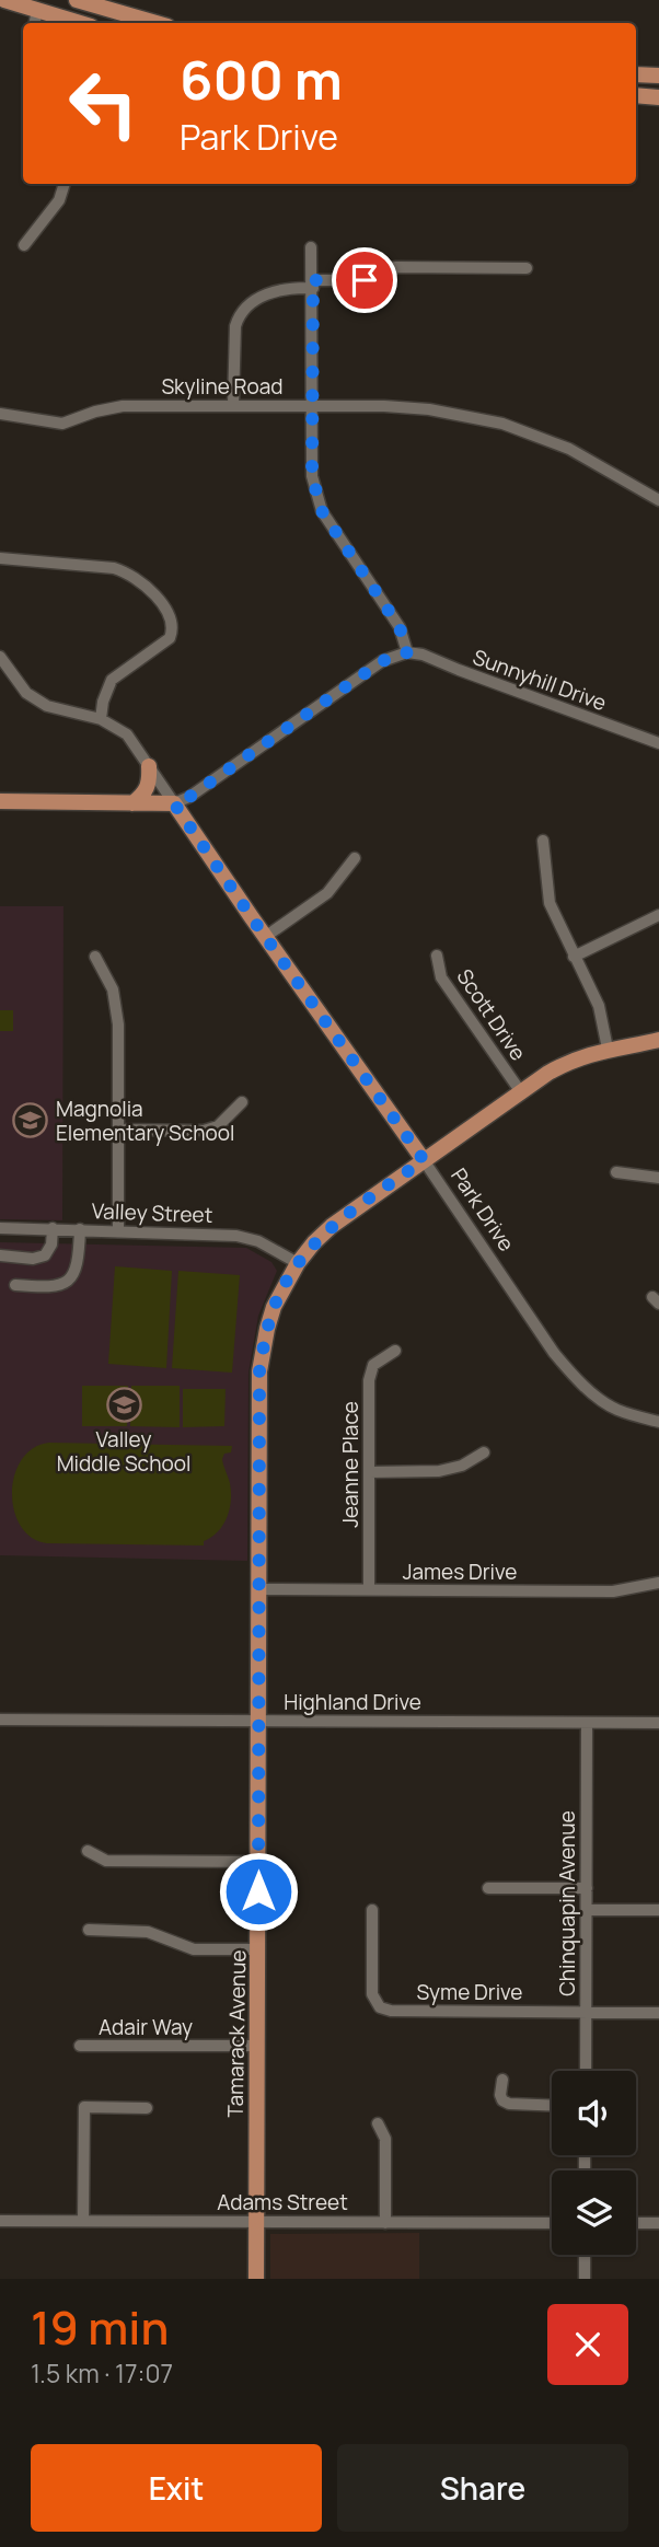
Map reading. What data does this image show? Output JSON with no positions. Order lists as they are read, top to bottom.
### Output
{
  "streets": {
    "main road": ["Park Drive", "Tamarack Avenue"],
    "street": [
      "Skyline Road",
      "Sunnyhill Drive",
      "Scott Drive",
      "Valley Street",
      "Jeanne Place",
      "James Drive",
      "Highland Drive",
      "Chinquapin Avenue",
      "Syme Drive",
      "Adair Way",
      "Adams Street"
    ]
  },
  "crossings": [
    ["Scott Drive", "Tamarack Avenue"],
    ["Park Drive", "Tamarack Avenue"],
    ["Valley Street", "Tamarack Avenue"],
    ["Jeanne Place", "James Drive"],
    ["James Drive", "Tamarack Avenue"],
    ["Highland Drive", "Chinquapin Avenue"],
    ["Highland Drive", "Tamarack Avenue"],
    ["Chinquapin Avenue", "Syme Drive"],
    ["Adair Way", "Tamarack Avenue"],
    ["Tamarack Avenue", "Adams Street"]
  ],
  "places": {
    "school or university": ["Magnolia Elementary School", "Valley Middle School"]
  },
  "page": {
    "turn": ["600 m", "Park Drive"],
    "heading": ["19 min", "1.5 km · 17:07"],
    "buttons": ["Exit", "Share"]
  }
}
